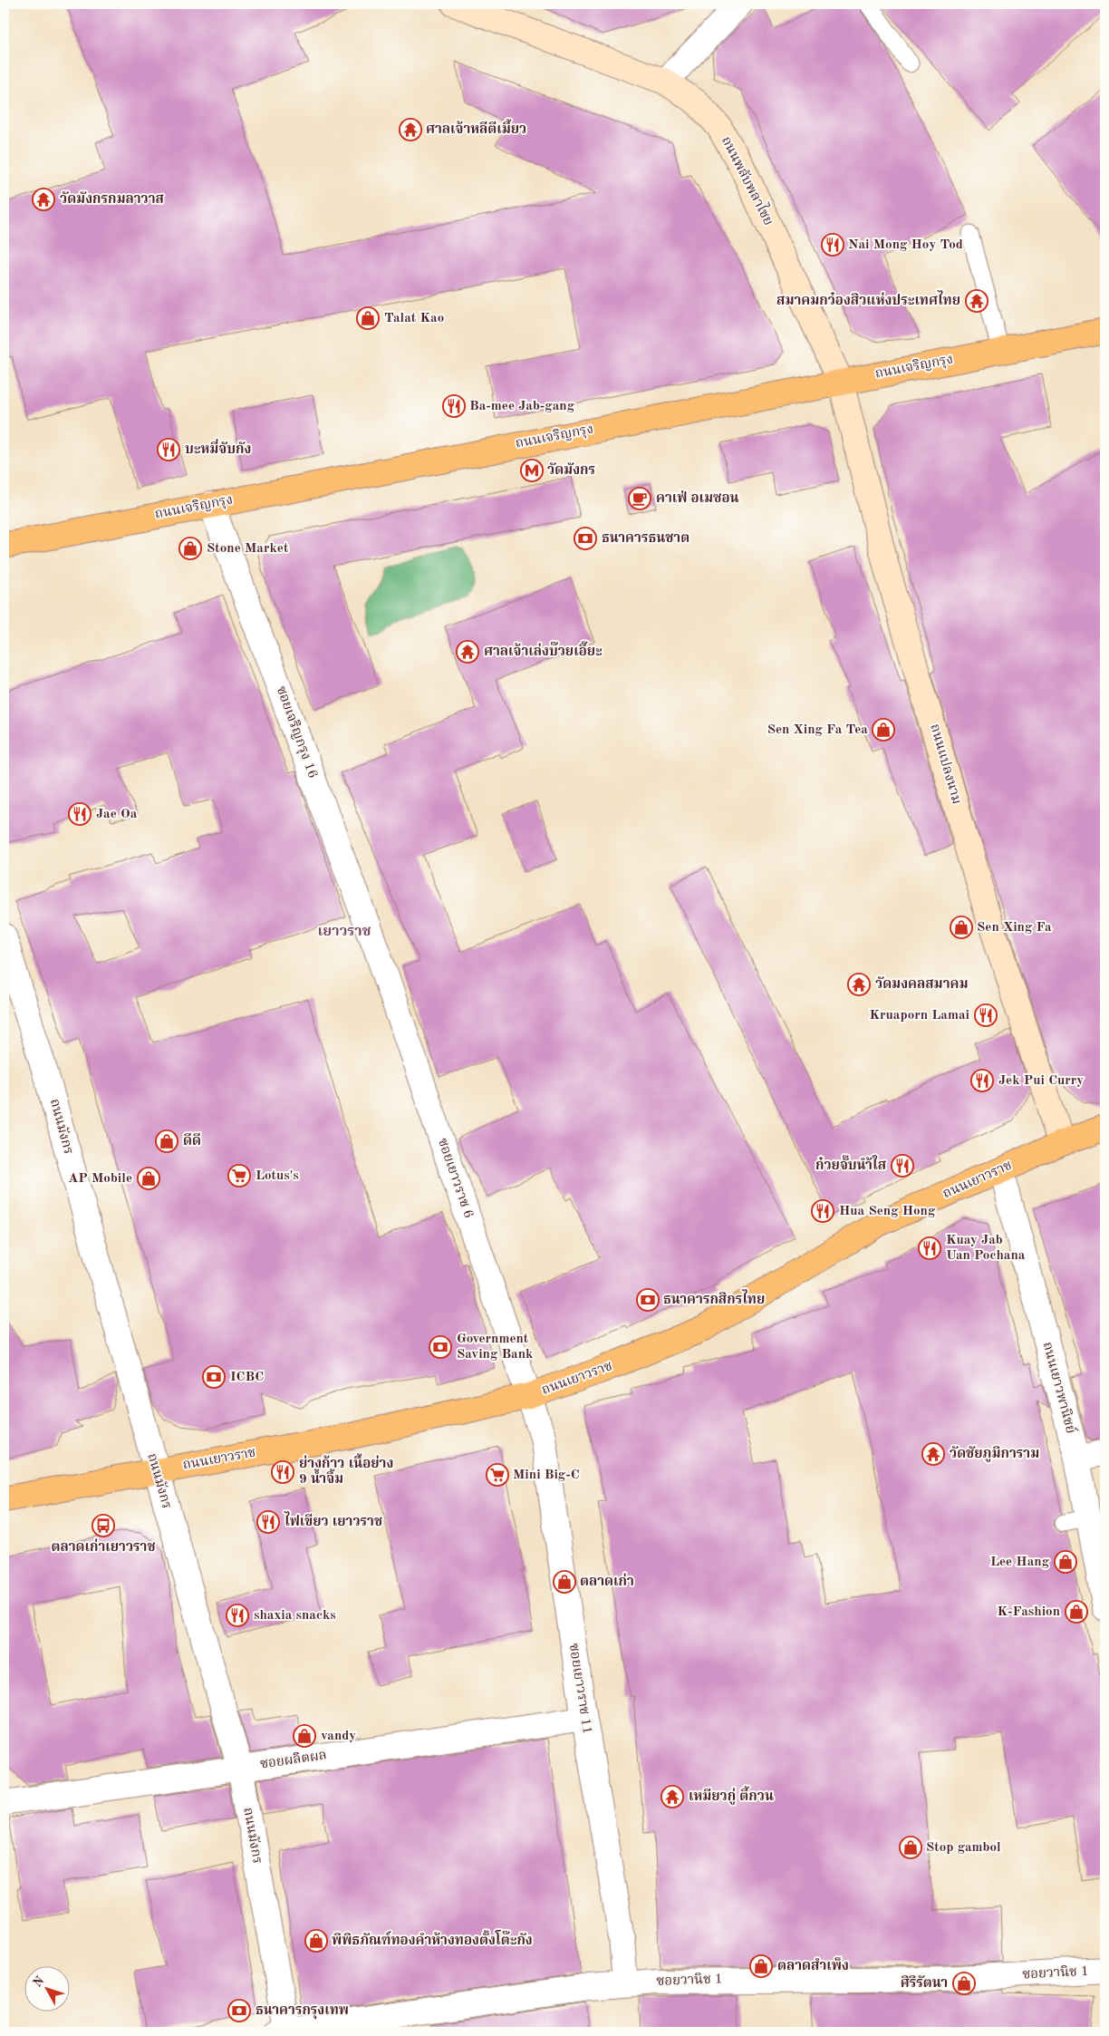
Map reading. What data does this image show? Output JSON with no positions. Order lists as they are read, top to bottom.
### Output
{
  "streets": {
    "main road": ["ถนนเจริญกรุง", "ถนนเยาวราช"],
    "street": [
      "ถนนพลับพลาไชย",
      "ซอยเจริญกรุง 16",
      "ถนนแปลงนาม",
      "ถนนมังกร",
      "ซอยเยาวราช 6",
      "ถนนเยาวพานิชย์",
      "ซอยเยาวราช 11",
      "ซอยผลิตผล",
      "ซอยวานิช 1"
    ]
  },
  "crossings": [
    ["ถนนพลับพลาไชย", "ถนนเจริญกรุง"],
    ["ถนนพลับพลาไชย", "ถนนแปลงนาม"],
    ["ถนนเจริญกรุง", "ซอยเจริญกรุง 16"],
    ["ถนนเจริญกรุง", "ถนนแปลงนาม"],
    ["ซอยเจริญกรุง 16", "ซอยเยาวราช 6"],
    ["ถนนแปลงนาม", "ถนนเยาวราช"],
    ["ถนนมังกร", "ถนนเยาวราช"],
    ["ถนนมังกร", "ซอยผลิตผล"],
    ["ถนนมังกร", "ซอยวานิช 1"],
    ["ซอยเยาวราช 6", "ถนนเยาวราช"],
    ["ซอยเยาวราช 6", "ซอยเยาวราช 11"],
    ["ถนนเยาวราช", "ถนนเยาวพานิชย์"],
    ["ถนนเยาวราช", "ซอยเยาวราช 11"],
    ["ซอยเยาวราช 11", "ซอยผลิตผล"],
    ["ซอยเยาวราช 11", "ซอยวานิช 1"]
  ],
  "districts": ["เยาวราช"],
  "places": {
    "temple": [
      "ศาลเจ้าหลีตีเมี้ยว",
      "วัดมังกรกมลาวาส",
      "สมาคมกว๋องสิวแห่งประเทศไทย",
      "ศาลเจ้าเล่งบ๊วยเอี๊ยะ",
      "วัดมงคลสมาคม",
      "วัดชัยภูมิการาม",
      "เหมียวกู่ ตี้กวน"
    ],
    "restaurant": [
      "Nai Mong Hoy Tod",
      "Ba-mee Jab-gang",
      "บะหมี่จับกัง",
      "Jae Oa",
      "Kruaporn Lamai",
      "Jek Pui Curry",
      "ก๋วยจั๊บนำ้ใส",
      "Hua Seng Hong",
      "Kuay Jab Uan Pochana",
      "ย่างก้าว เนื้อย่าง 9 น้ำจิ้ม",
      "ไฟเขียว เยาวราช",
      "shaxia snacks"
    ],
    "shop": [
      "Talat Kao",
      "Stone Market",
      "Sen Xing Fa Tea",
      "Sen Xing Fa",
      "ดีดี",
      "AP Mobile",
      "Lee Hang",
      "ตลาดเก่า",
      "K-Fashion",
      "vandy",
      "Stop gambol",
      "พิพิธภัณฑ์ทองคำห้างทองตั้งโต๊ะกัง",
      "ตลาดสำเพ็ง",
      "ศิริรัตนา"
    ],
    "metro station": ["วัดมังกร"],
    "cafe": ["คาเฟ่ อเมซอน"],
    "bank": [
      "ธนาคารธนชาต",
      "ธนาคารกสิกรไทย",
      "Government Saving Bank",
      "ICBC",
      "ธนาคารกรุงเทพ"
    ],
    "supermarket": ["Lotus's", "Mini Big-C"],
    "bus stop": ["ตลาดเก่าเยาวราช"]
  },
  "north": "top left"
}
